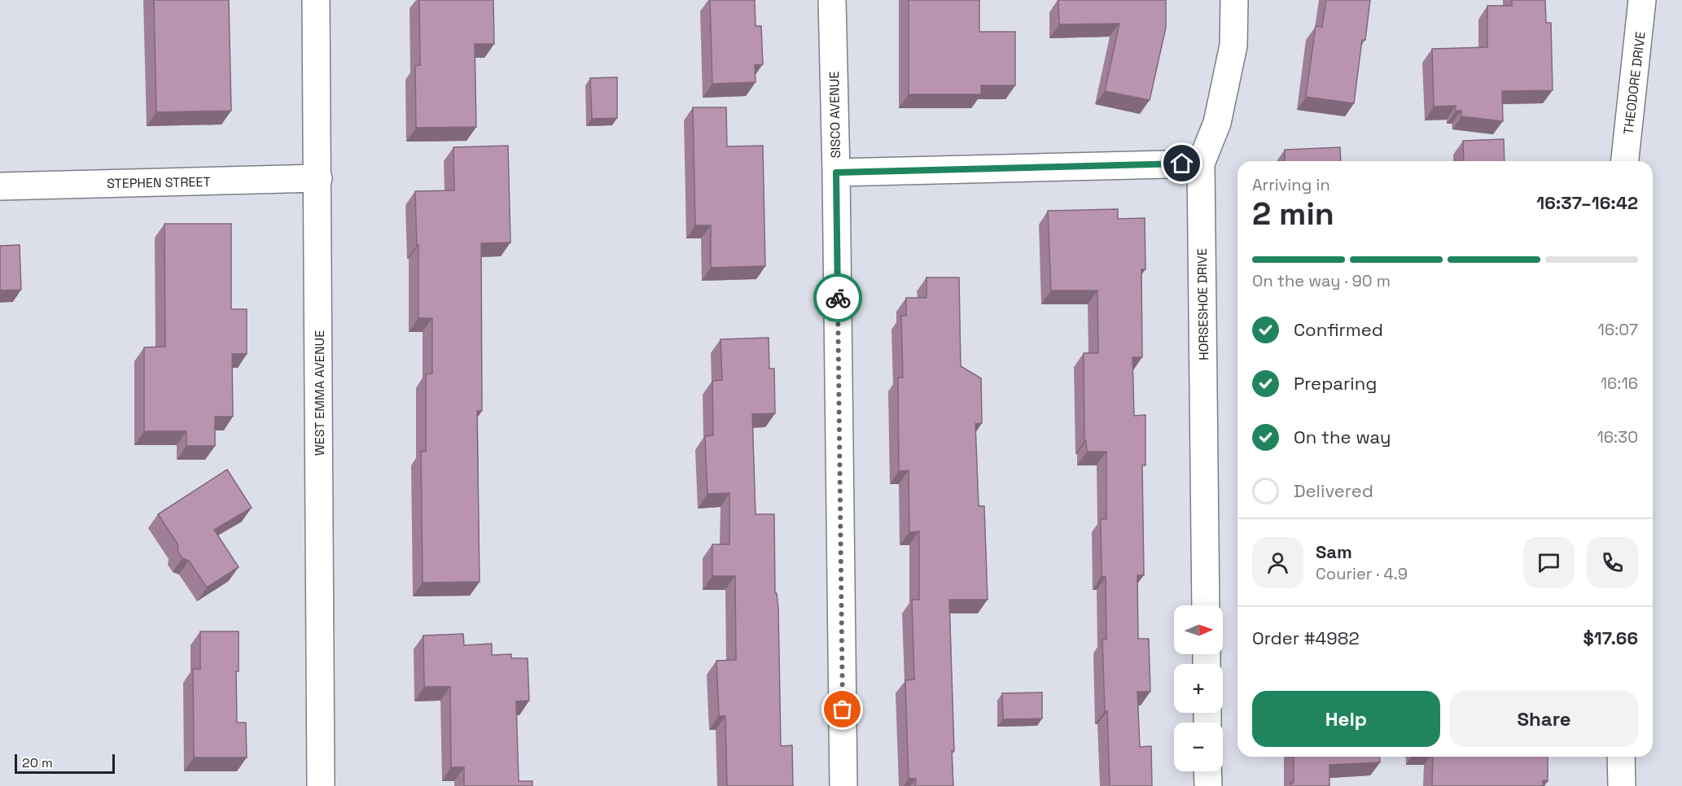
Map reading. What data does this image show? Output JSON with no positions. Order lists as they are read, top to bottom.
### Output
{
  "streets": {
    "street": [
      "THEODORE DRIVE",
      "SISCO AVENUE",
      "STEPHEN STREET",
      "HORSESHOE DRIVE",
      "WEST EMMA AVENUE"
    ]
  },
  "crossings": [
    ["STEPHEN STREET", "WEST EMMA AVENUE"]
  ],
  "scale_bar": "20 m",
  "north": "right",
  "page": {
    "heading": ["2 min", "Arriving in", "16:37–16:42"],
    "panel": [
      "Sam",
      "Courier · 4.9",
      "Order #4982",
      "$17.66"
    ],
    "bar": "On the way · 90 m",
    "list": [
      ["Confirmed", "16:07"],
      ["Preparing", "16:16"],
      ["On the way", "16:30"],
      "Delivered"
    ],
    "map_buttons": ["+", "−"],
    "buttons": ["Help", "Share"],
    "scale": "20 m"
  }
}
